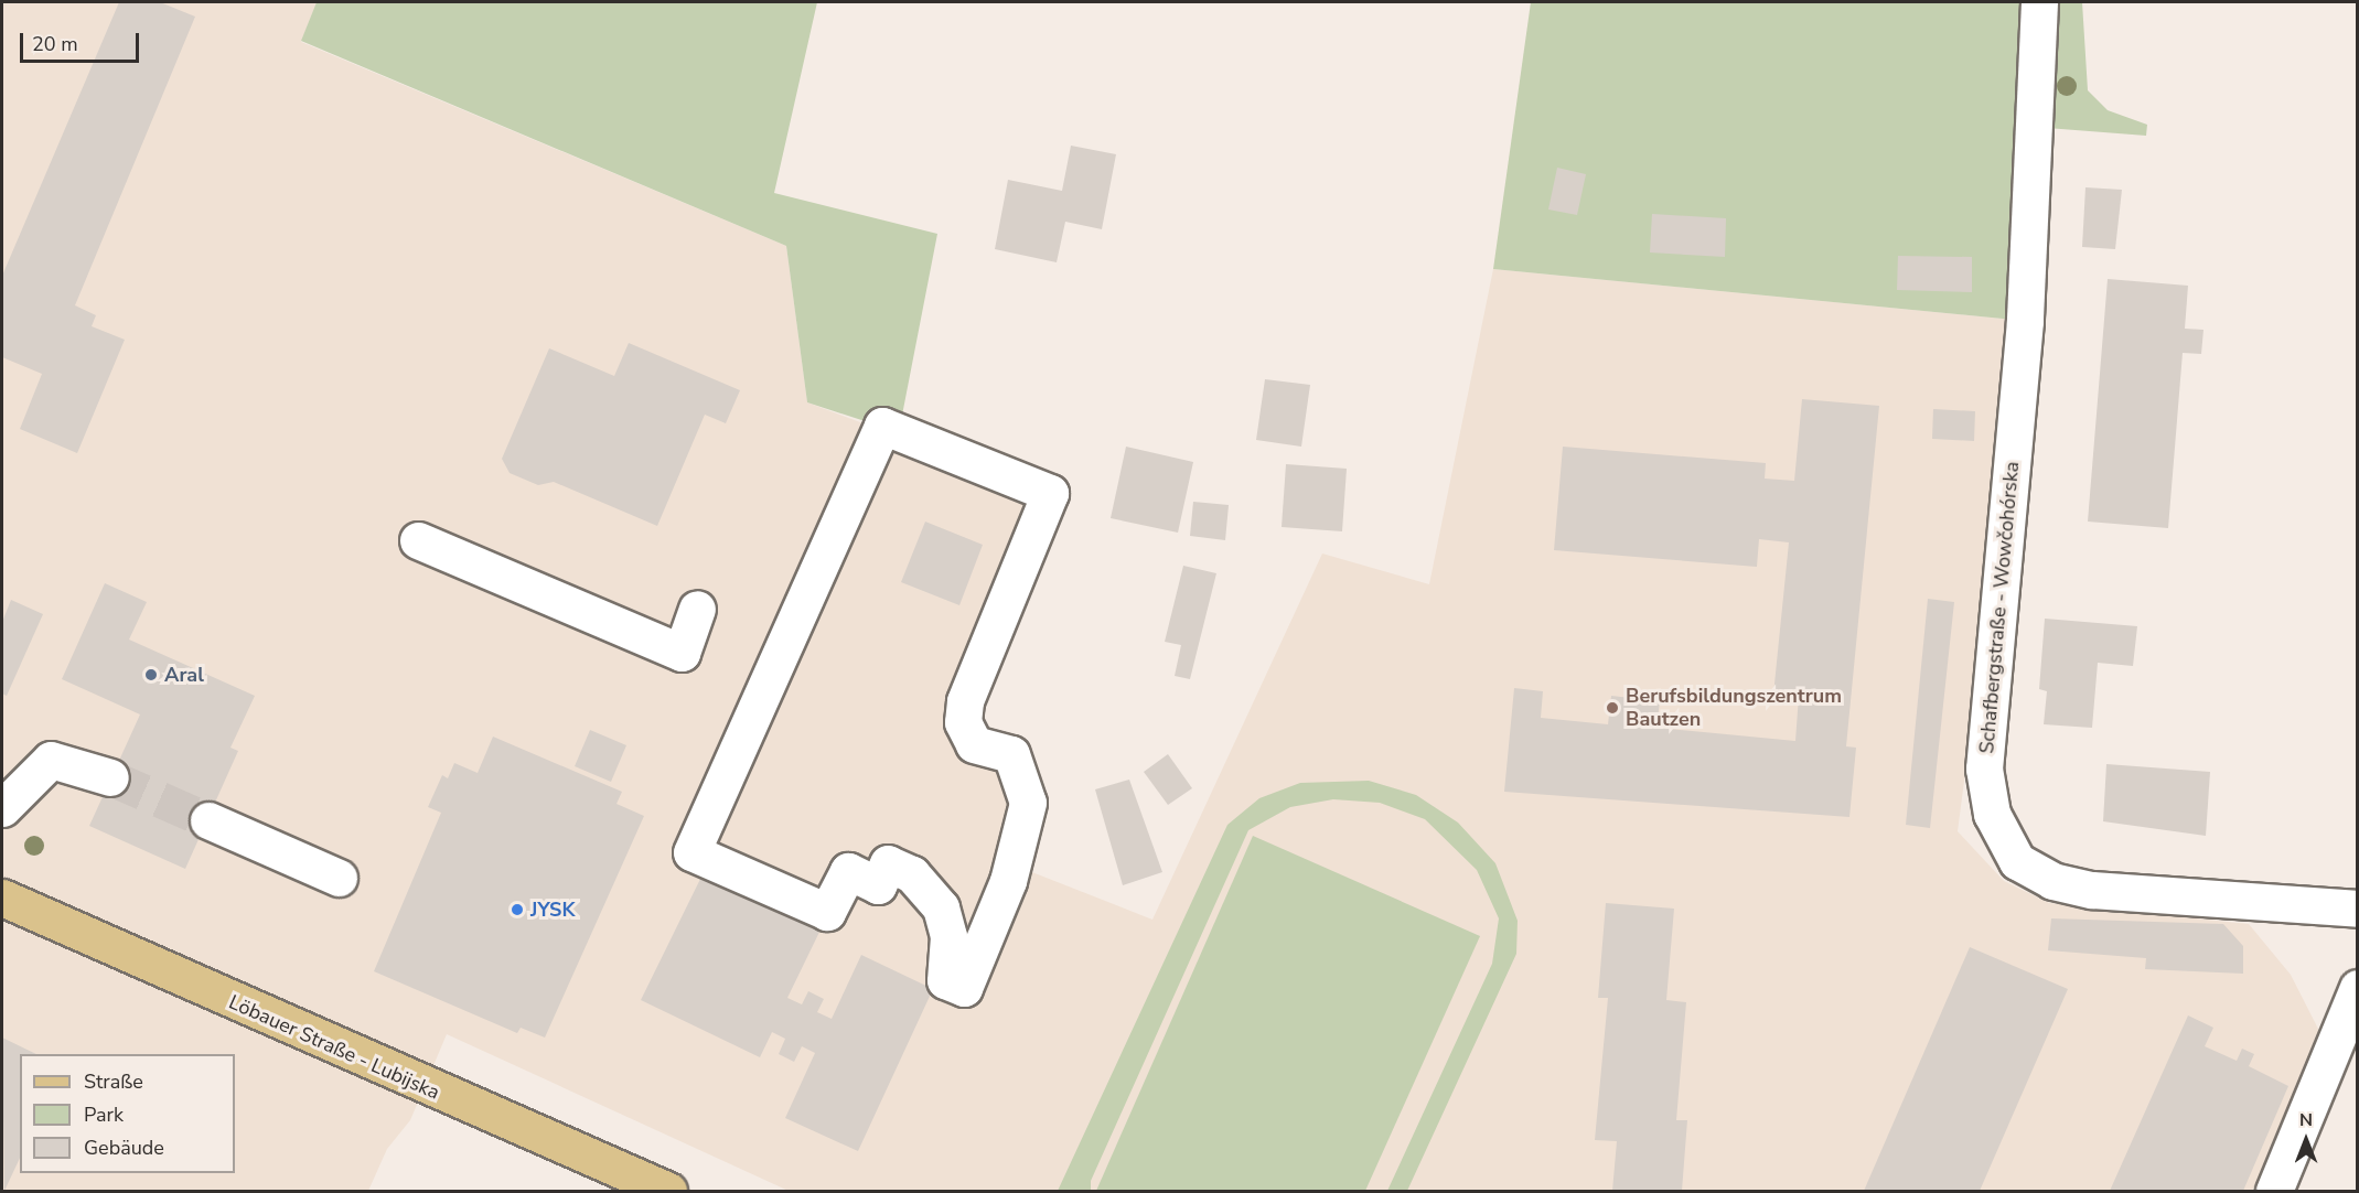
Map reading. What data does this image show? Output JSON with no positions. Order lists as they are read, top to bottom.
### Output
{
  "streets": {
    "main road": ["Löbauer Straße - Lubijska"],
    "street": ["Schafbergstraße - Wowčohórska"]
  },
  "places": ["Aral", "Berufsbildungszentrum Bautzen", "JYSK"],
  "legend": ["Straße", "Park", "Gebäude"],
  "scale_bar": "20 m",
  "north": "top"
}
